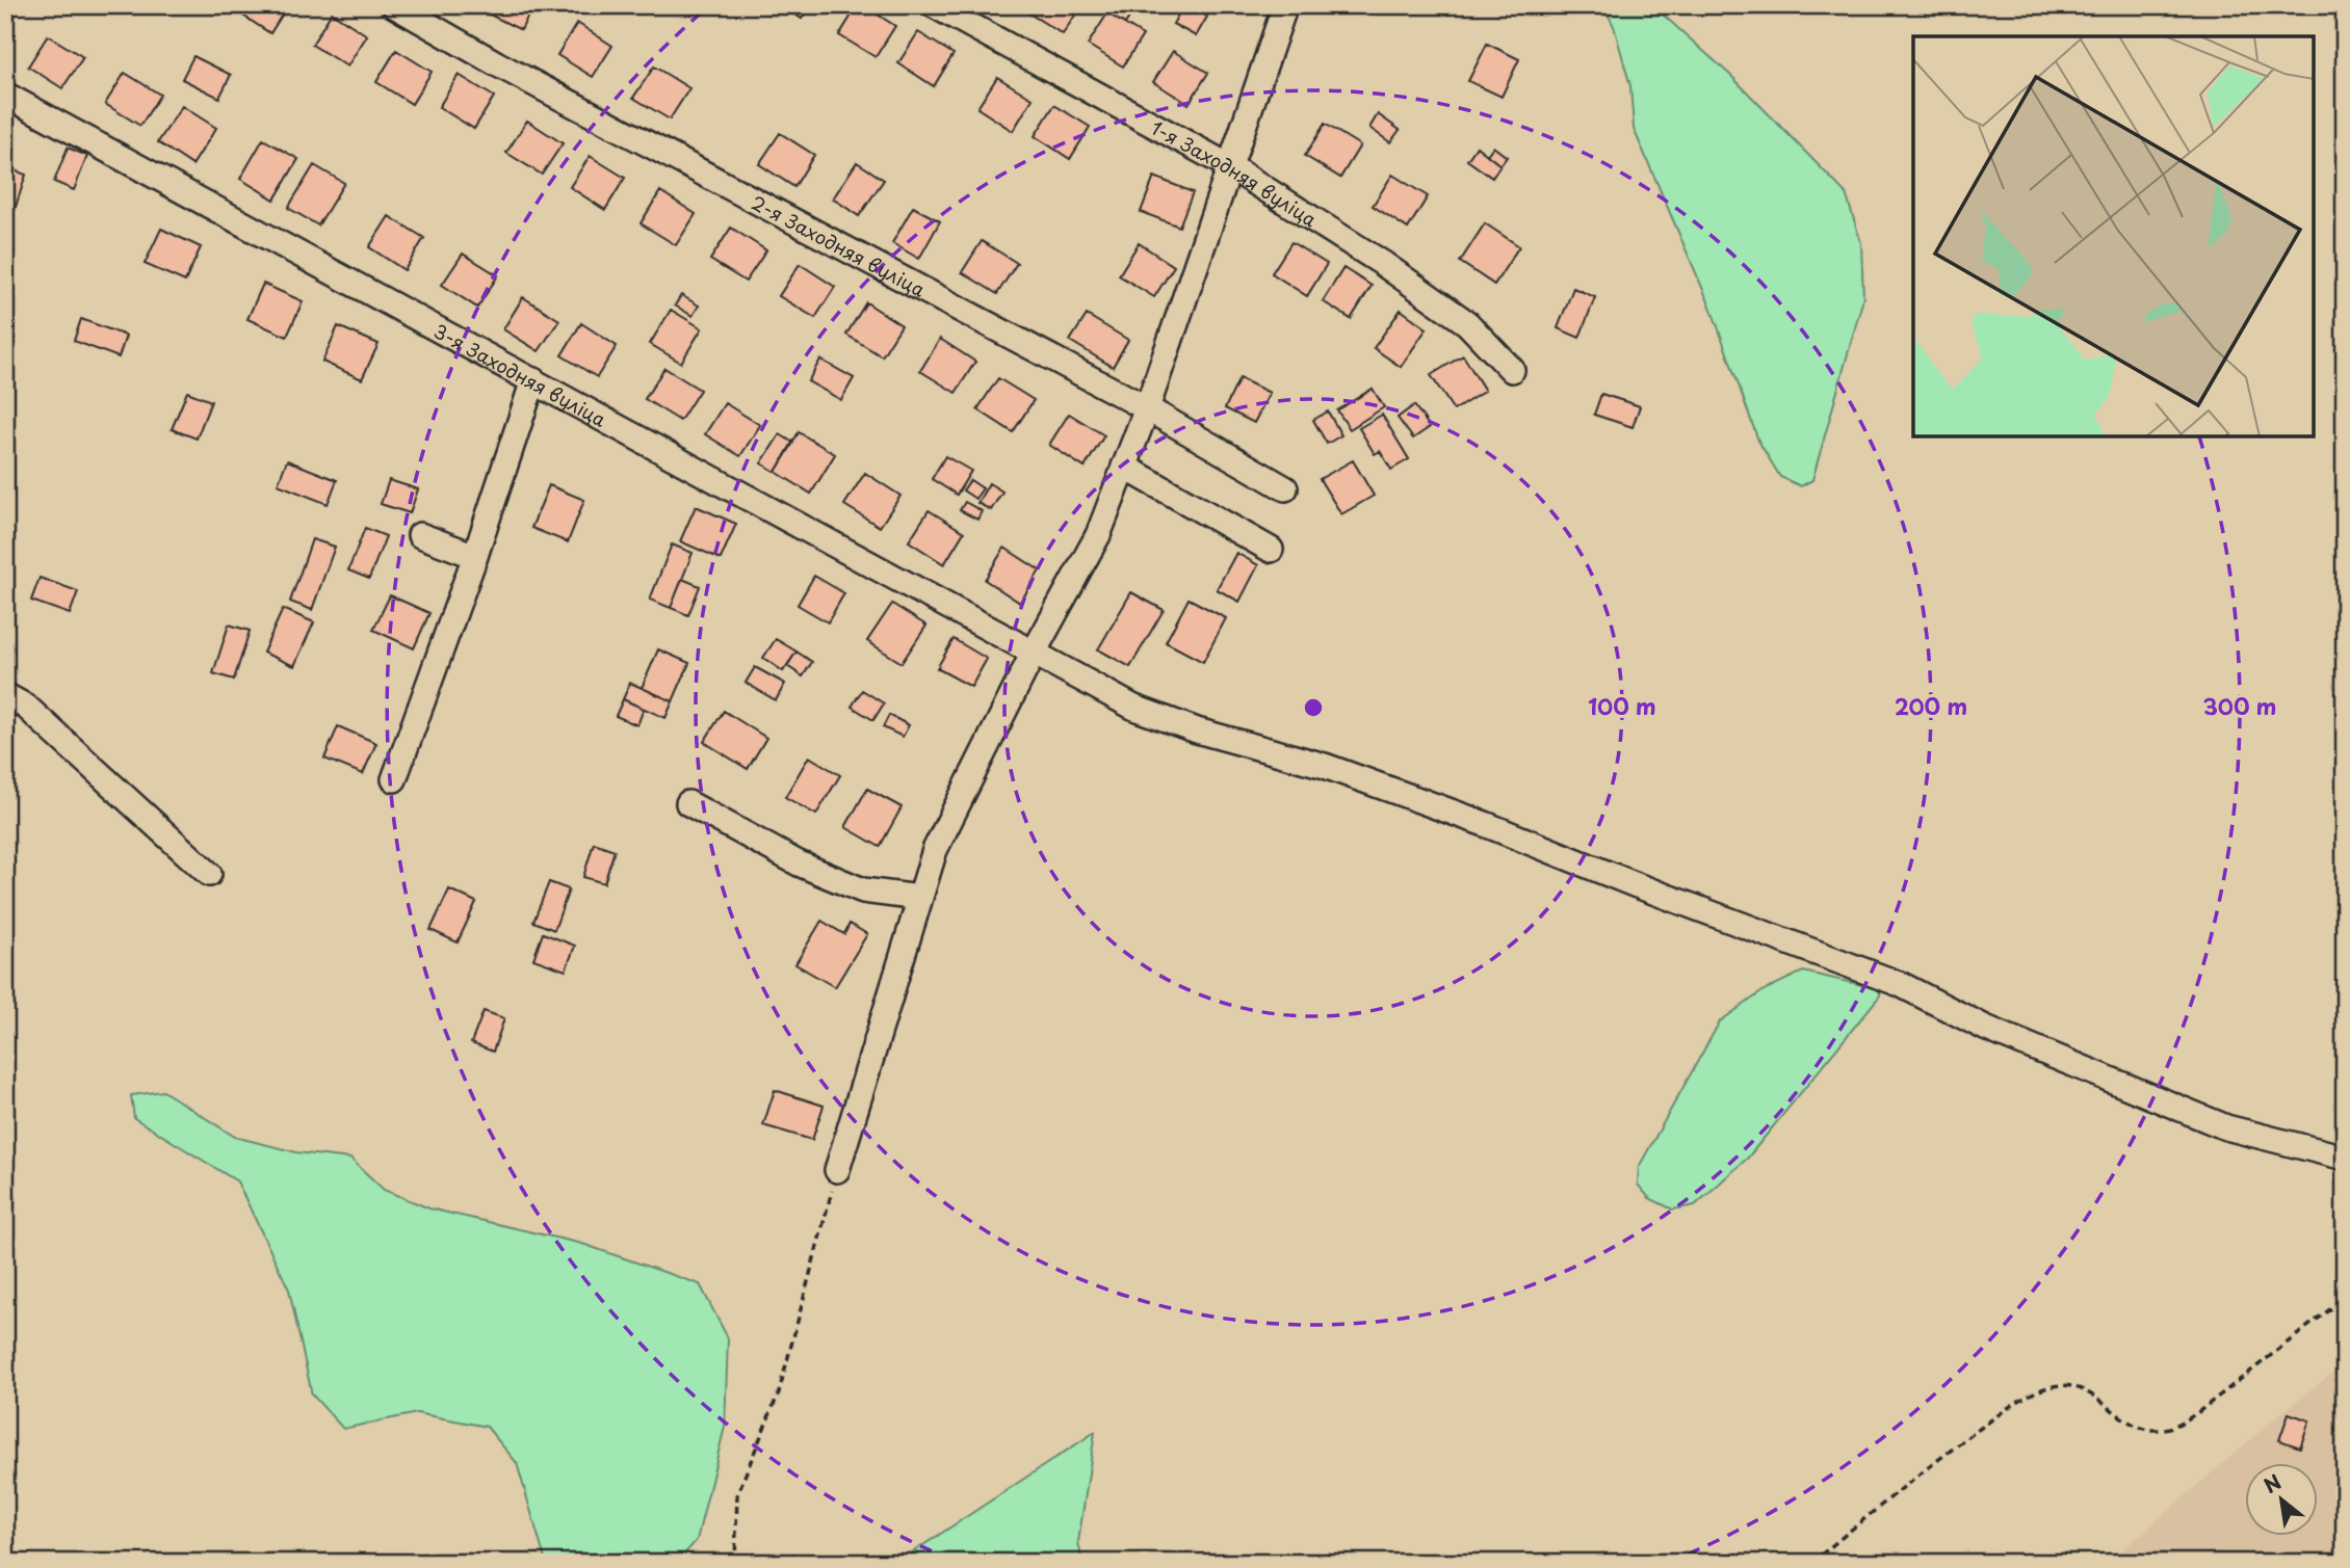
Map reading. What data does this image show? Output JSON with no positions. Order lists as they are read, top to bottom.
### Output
{
  "streets": {
    "street": ["1-я Заходняя вуліца", "2-я Заходняя вуліца", "3-я Заходняя вуліца"]
  },
  "north": "top left",
  "rings": ["100 m", "200 m", "300 m"]
}
